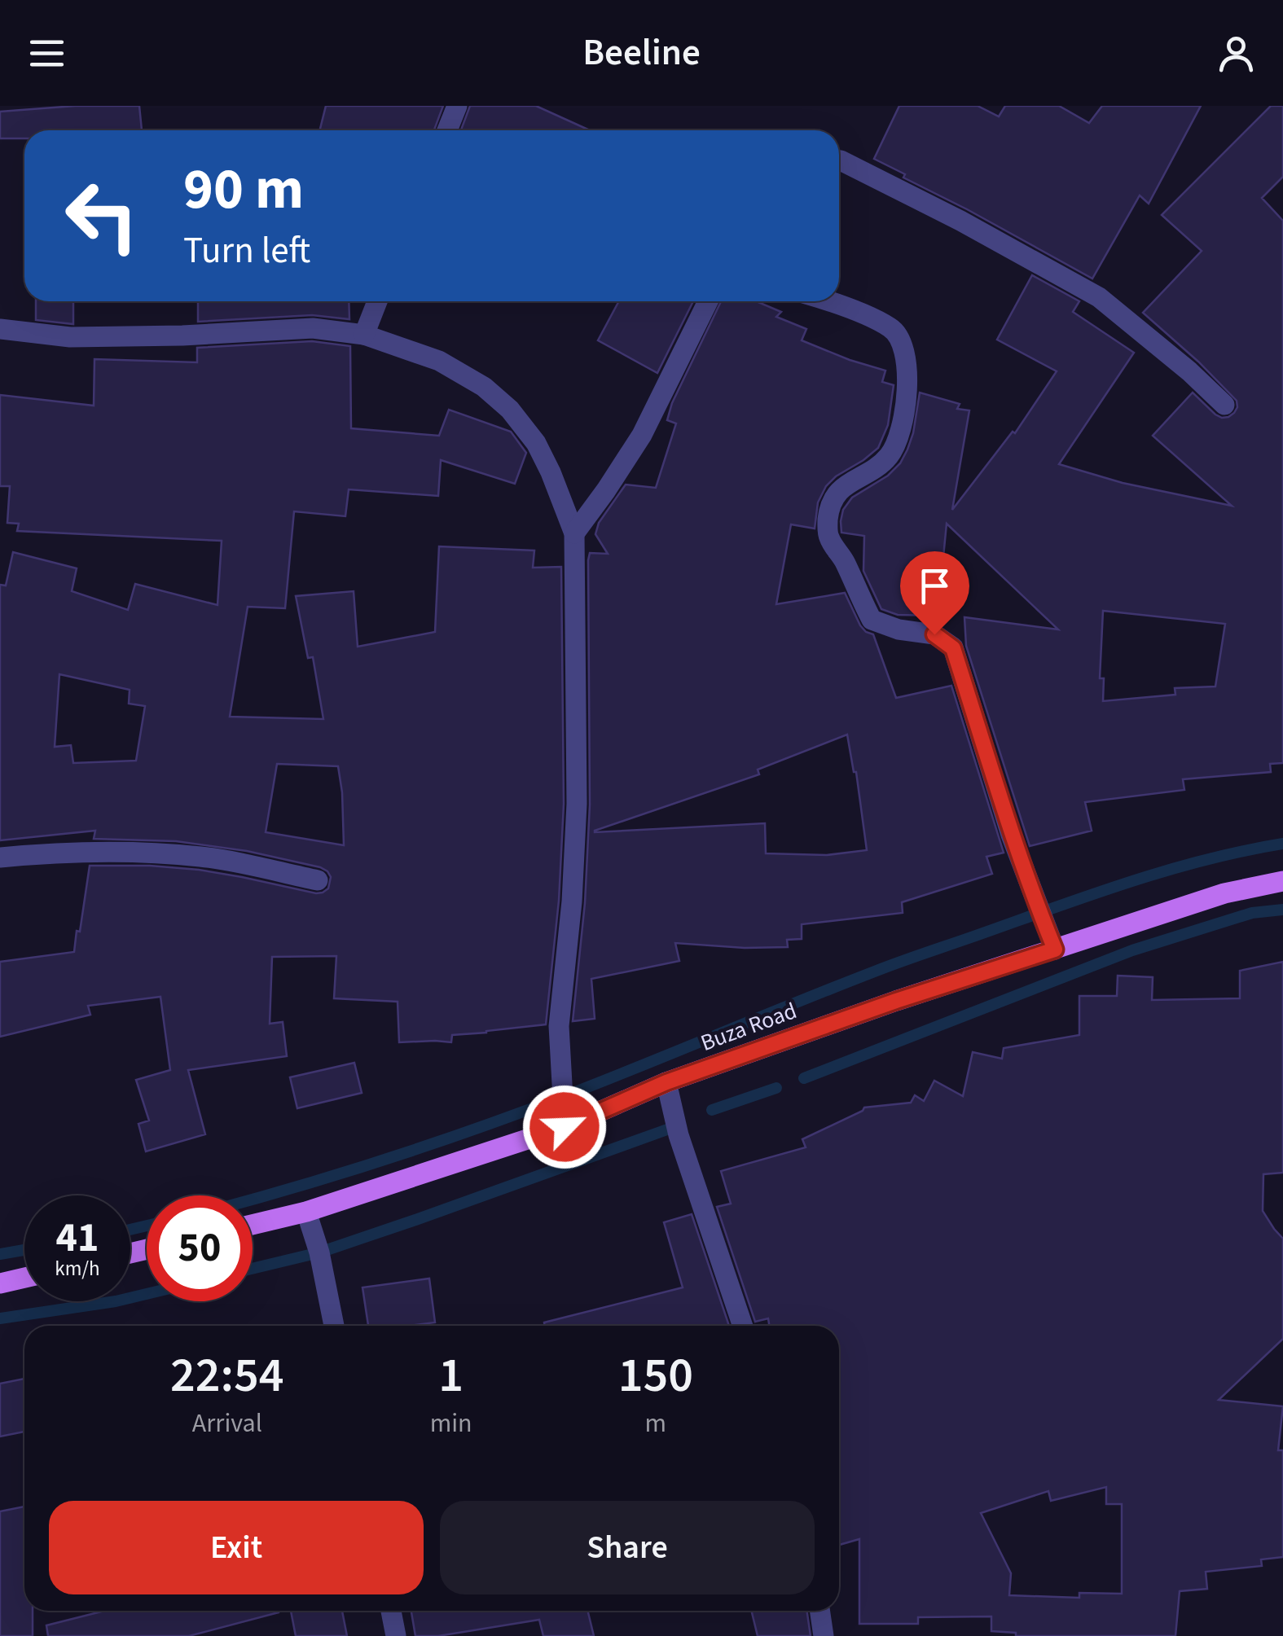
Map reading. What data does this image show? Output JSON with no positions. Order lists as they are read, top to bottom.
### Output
{
  "streets": {
    "main road": ["Buza Road"]
  },
  "page": {
    "header": "Beeline",
    "turn": ["90 m", "Turn left"],
    "speed": "41 km/h",
    "limit": "50",
    "eta": [
      "22:54",
      "Arrival",
      "1",
      "min",
      "150",
      "m"
    ],
    "buttons": ["Exit", "Share"]
  }
}
